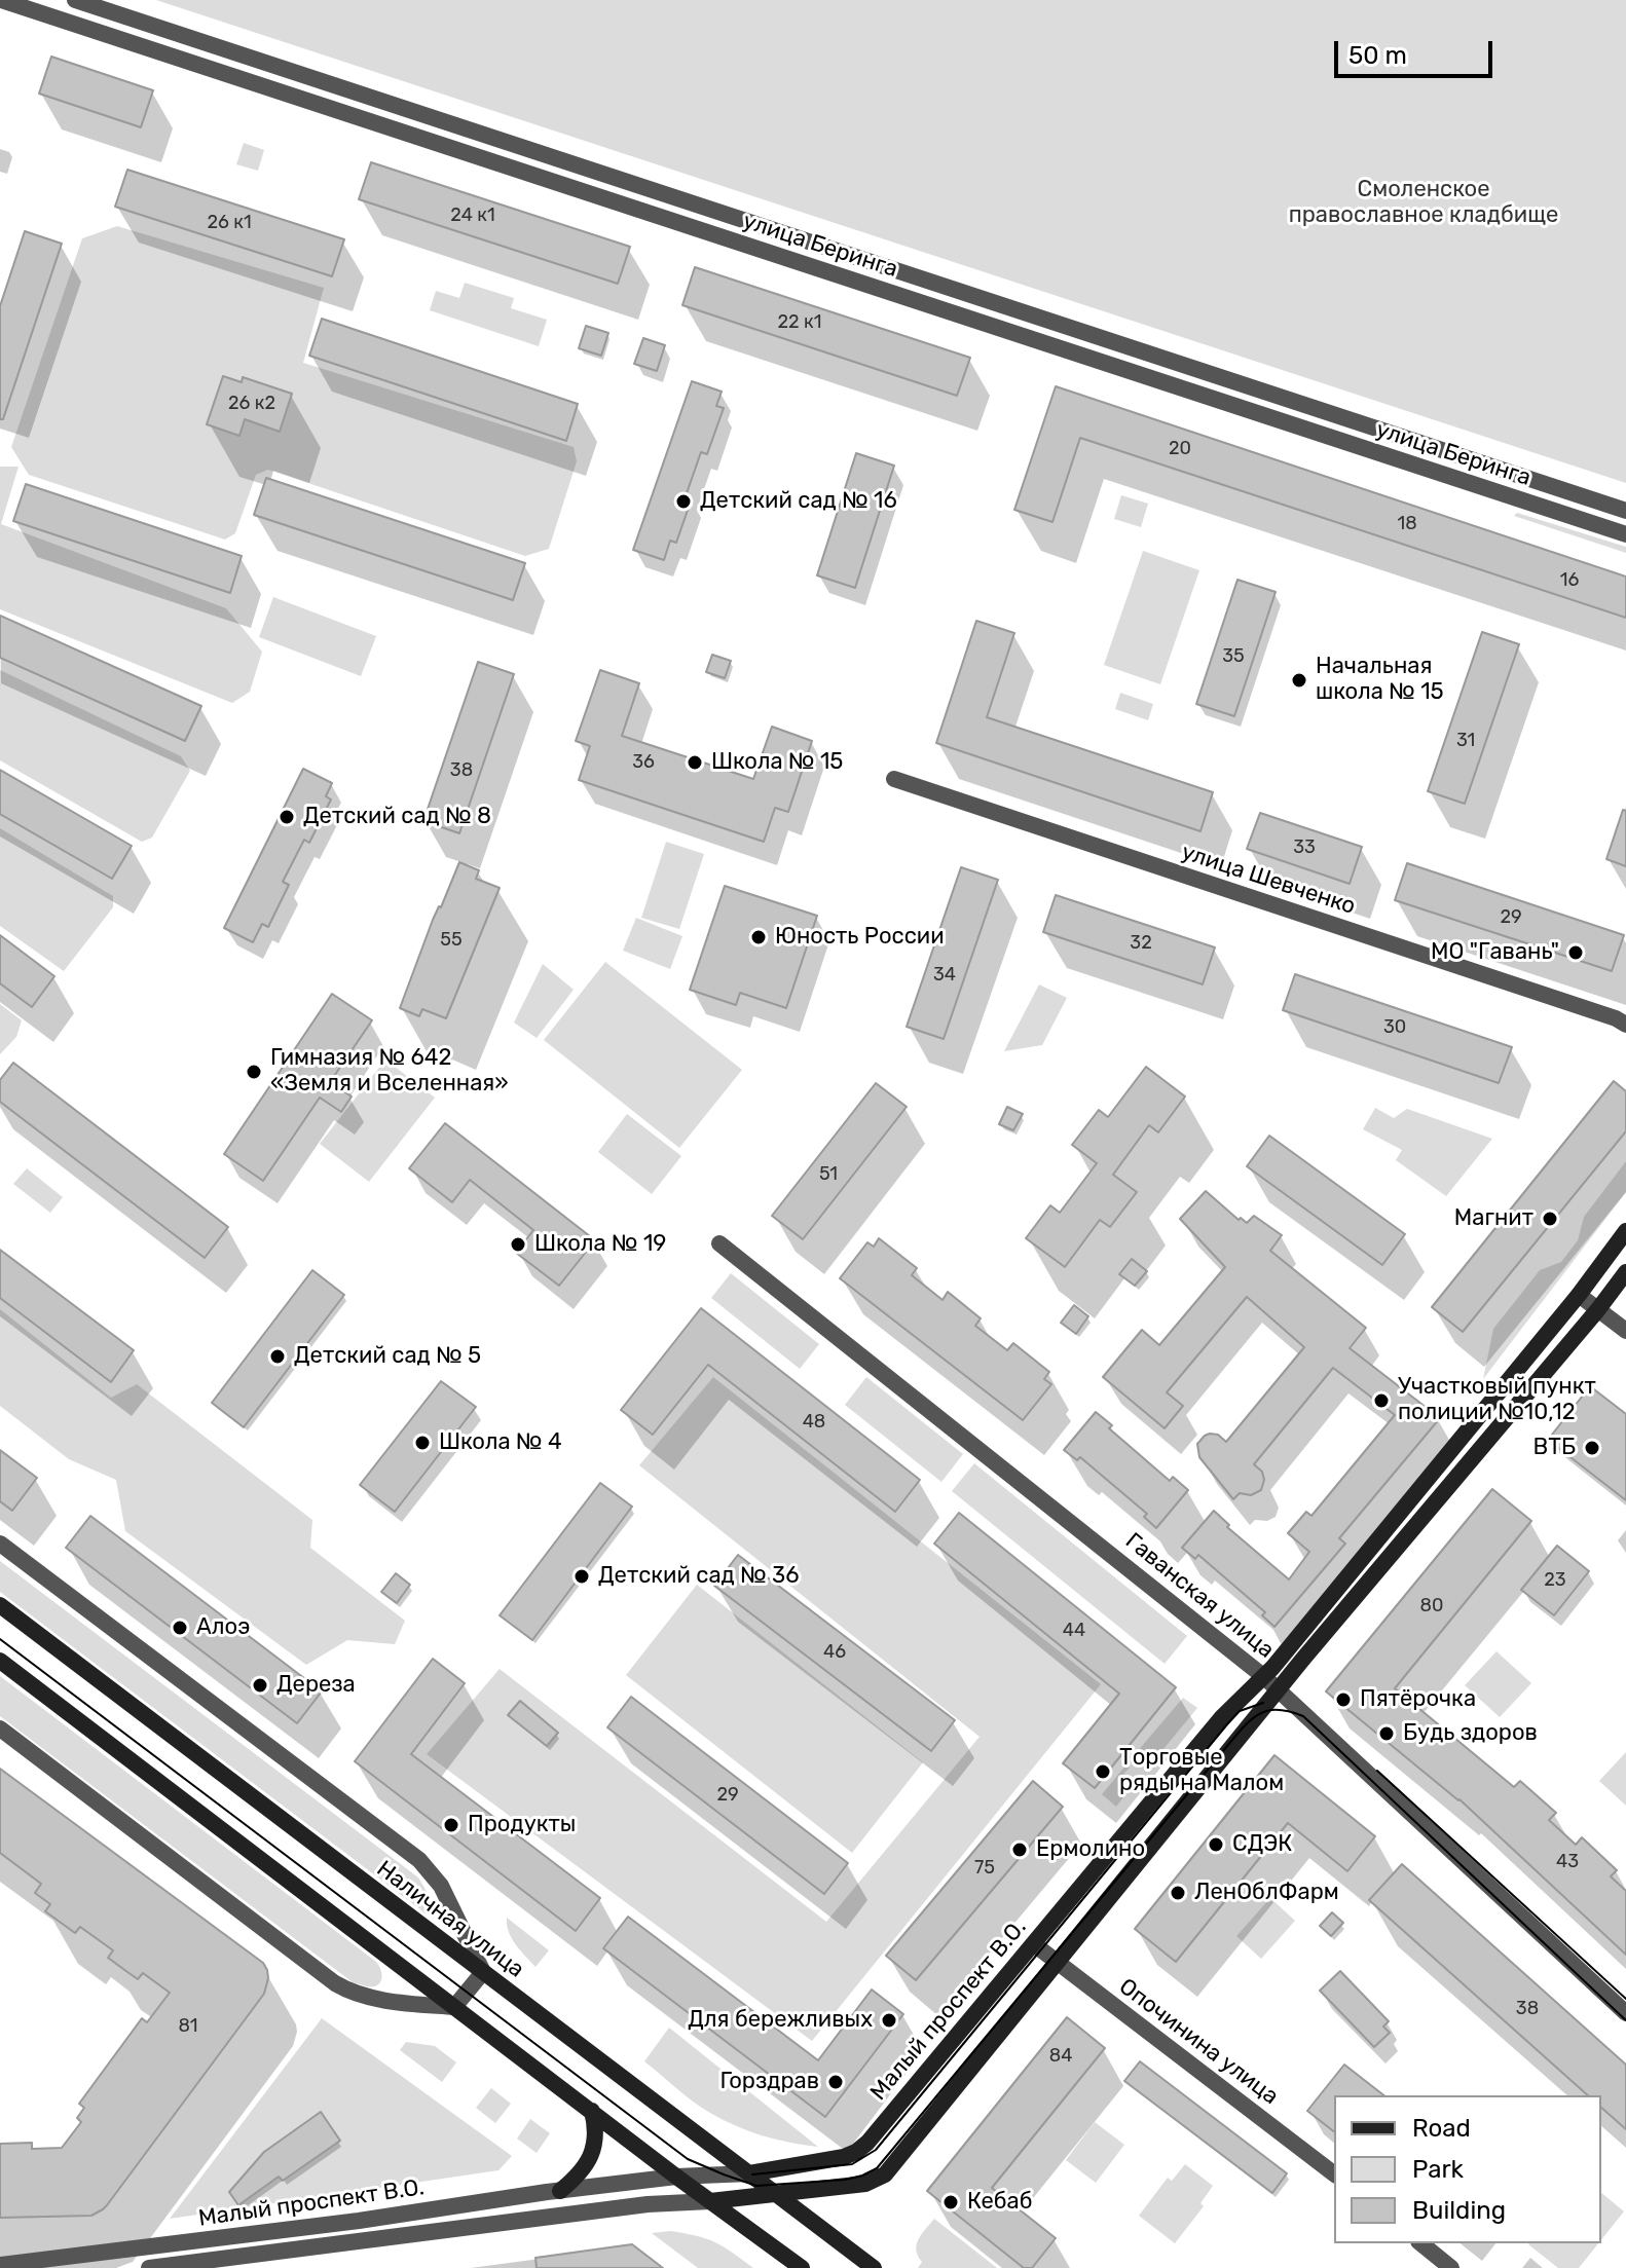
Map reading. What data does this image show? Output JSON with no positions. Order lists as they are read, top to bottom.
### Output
{
  "streets": {
    "main road": ["Наличная улица", "Малый проспект В.О."],
    "street": [
      "улица Беринга",
      "улица Шевченко",
      "Гаванская улица",
      "Опочинина улица"
    ]
  },
  "crossings": [
    ["Гаванская улица", "Малый проспект В.О."],
    ["Наличная улица", "Малый проспект В.О."],
    ["Малый проспект В.О.", "Опочинина улица"]
  ],
  "parks": ["Смоленское православное кладбище"],
  "places": [
    "Детский сад № 16",
    "Начальная школа № 15",
    "Школа № 15",
    "Детский сад № 8",
    "Юность России",
    "МО \"Гавань\"",
    "Гимназия № 642 «Земля и Вселенная»",
    "Магнит",
    "Школа № 19",
    "Детский сад № 5",
    "Участковый пункт полиции №10,12",
    "Школа № 4",
    "ВТБ",
    "Детский сад № 36",
    "Алоэ",
    "Дереза",
    "Пятёрочка",
    "Будь здоров",
    "Торговые ряды на Малом",
    "Продукты",
    "СДЭК",
    "Ермолино",
    "ЛенОблФарм",
    "Для бережливых",
    "Горздрав",
    "Кебаб"
  ],
  "house_numbers": [
    "24 к1",
    "26 к1",
    "22 к1",
    "26 к2",
    "20",
    "18",
    "16",
    "35",
    "31",
    "36",
    "38",
    "33",
    "29",
    "55",
    "32",
    "34",
    "30",
    "51",
    "48",
    "23",
    "80",
    "44",
    "46",
    "29",
    "43",
    "75",
    "38",
    "81",
    "84"
  ],
  "legend": ["Road", "Park", "Building"],
  "scale_bar": "50 m"
}
